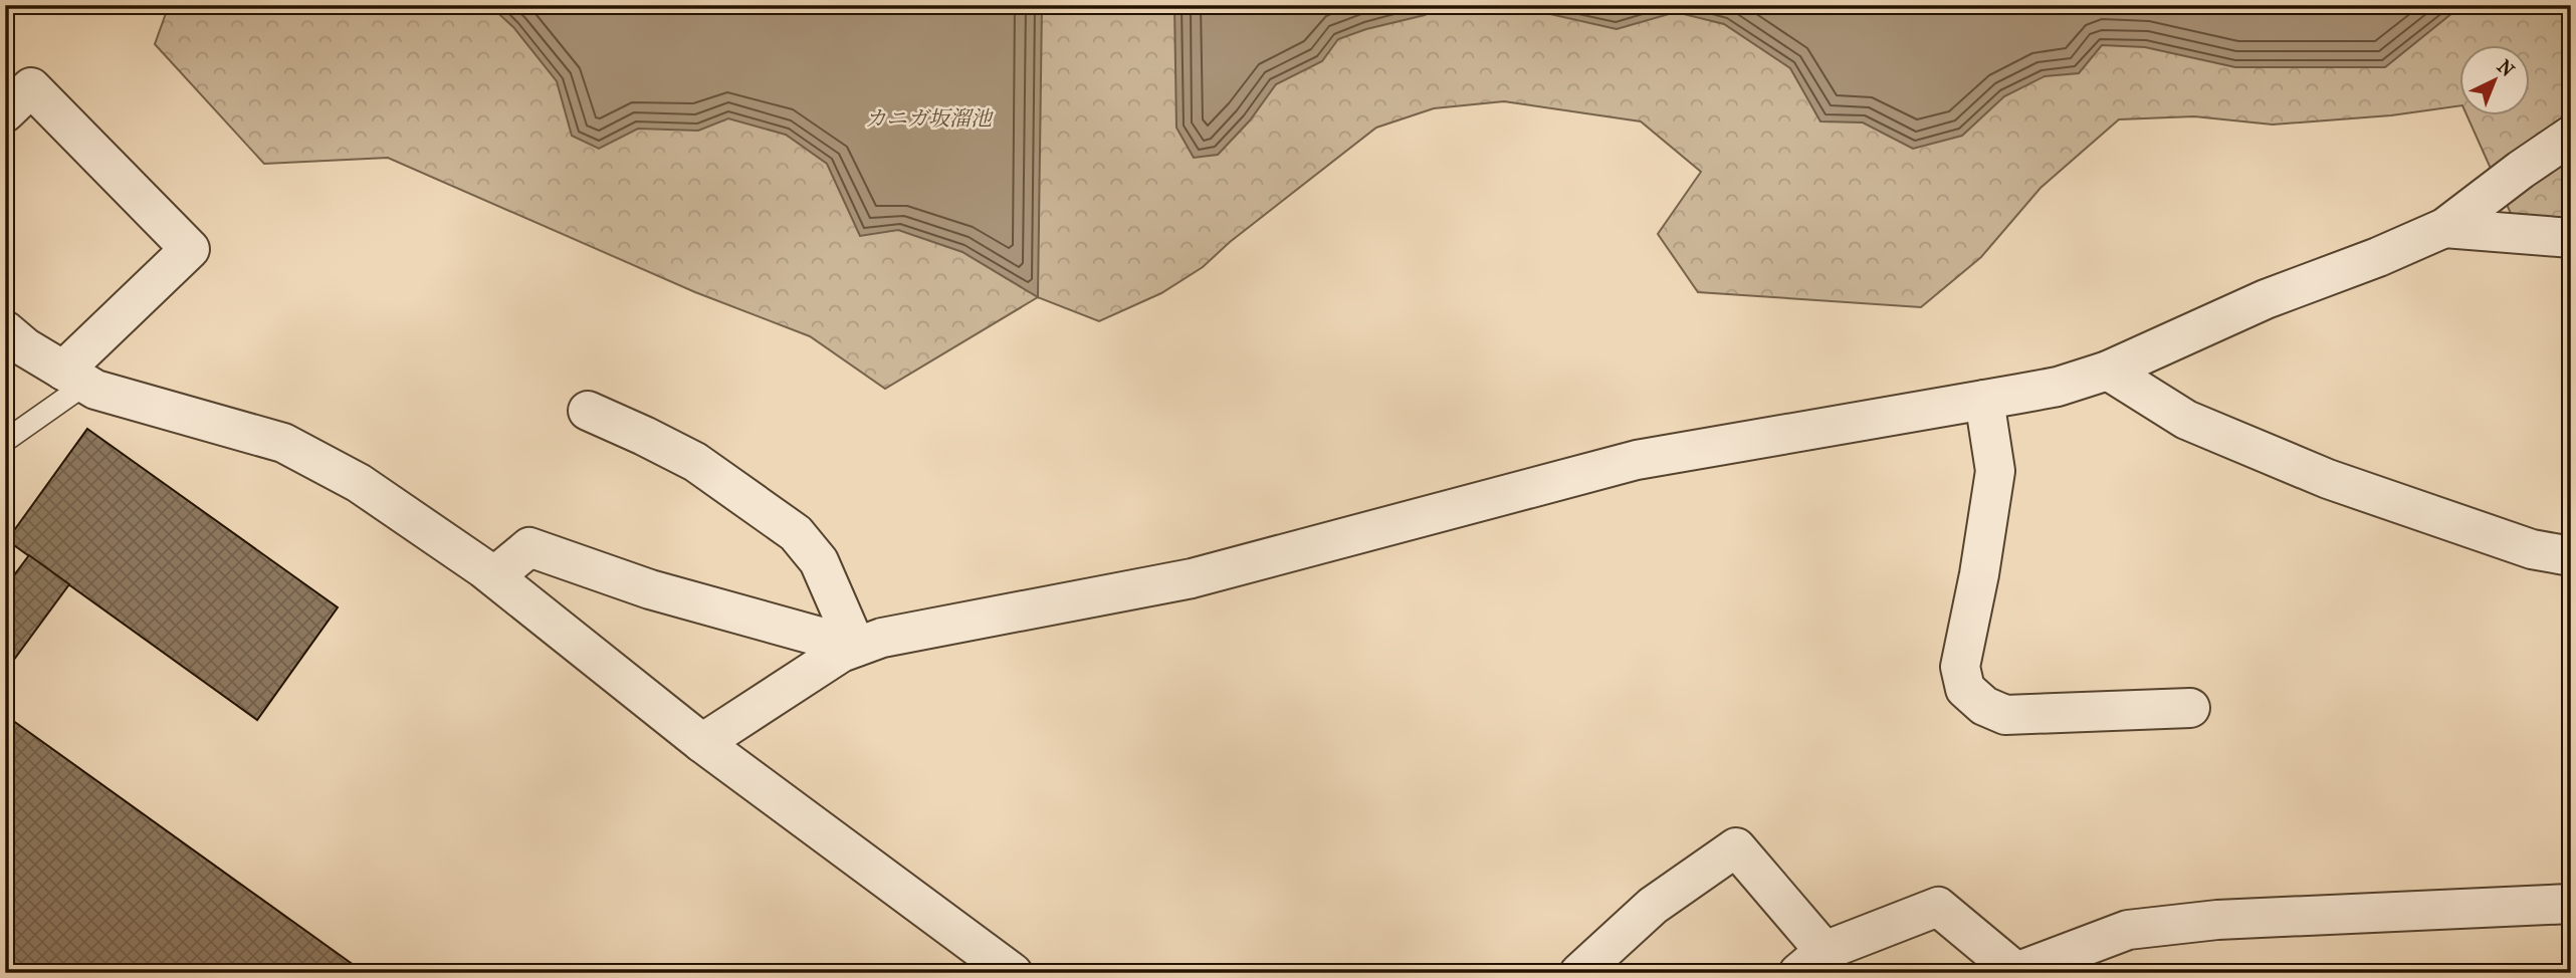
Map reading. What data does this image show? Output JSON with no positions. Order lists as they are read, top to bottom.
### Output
{
  "water": ["カニガ坂溜池"],
  "north": "top right"
}
